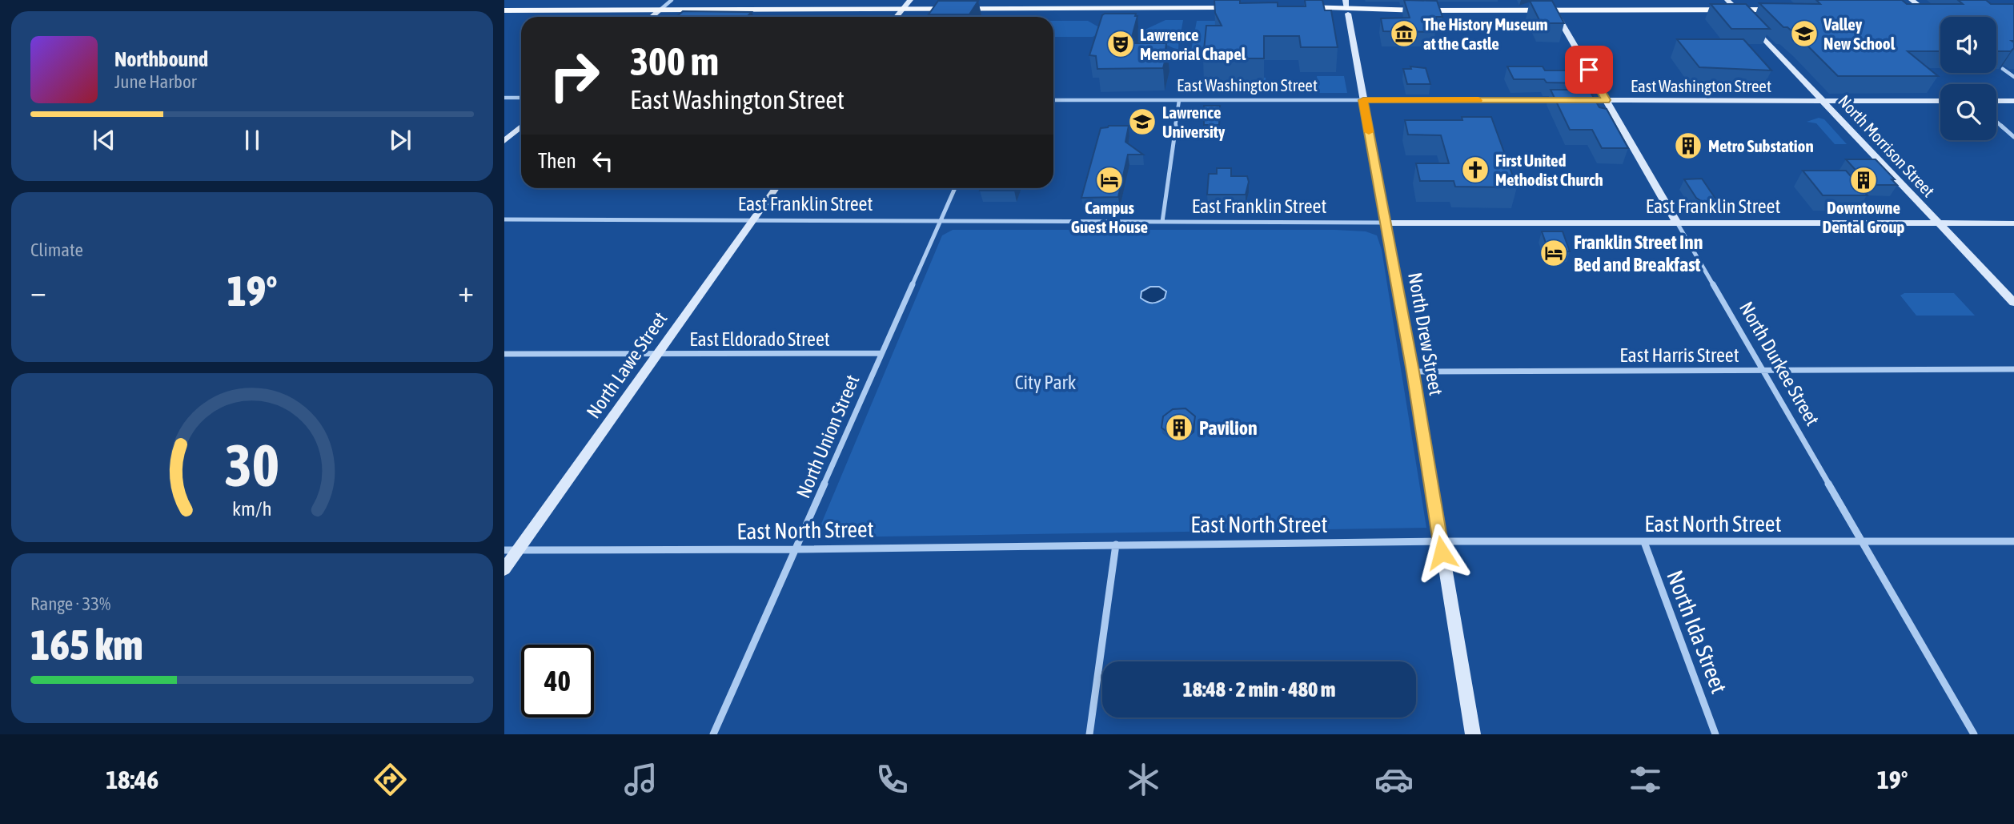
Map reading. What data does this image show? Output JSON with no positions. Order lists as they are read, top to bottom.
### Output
{
  "streets": {
    "street": [
      "East Washington Street",
      "North Morrison Street",
      "East Franklin Street",
      "North Drew Street",
      "East Eldorado Street",
      "East Harris Street",
      "North Durkee Street",
      "North Lawe Street",
      "North Union Street",
      "East North Street",
      "North Ida Street"
    ]
  },
  "crossings": [
    ["East Washington Street", "North Morrison Street"],
    ["East Washington Street", "North Drew Street"],
    ["East Washington Street", "North Durkee Street"],
    ["North Morrison Street", "East Franklin Street"],
    ["East Franklin Street", "North Drew Street"],
    ["East Franklin Street", "North Durkee Street"],
    ["East Franklin Street", "North Lawe Street"],
    ["East Franklin Street", "North Union Street"],
    ["North Drew Street", "East Harris Street"],
    ["North Drew Street", "East North Street"],
    ["East Eldorado Street", "North Lawe Street"],
    ["East Eldorado Street", "North Union Street"],
    ["East Harris Street", "North Durkee Street"],
    ["North Durkee Street", "East North Street"],
    ["North Lawe Street", "East North Street"],
    ["North Union Street", "East North Street"],
    ["East North Street", "North Ida Street"]
  ],
  "parks": ["City Park"],
  "places": {
    "museum": ["The History Museum at the Castle"],
    "school or university": ["Valley New School", "Lawrence University"],
    "theatre": ["Lawrence Memorial Chapel"],
    "building": ["Metro Substation", "Downtowne Dental Group", "Pavilion"],
    "church": ["First United Methodist Church"],
    "hotel": ["Campus Guest House", "Franklin Street Inn Bed and Breakfast"]
  },
  "page": {
    "turn": ["300 m", "East Washington Street"],
    "song": ["Northbound", "June Harbor"],
    "then": "Then",
    "tile": [
      "Climate",
      ["Range · 33%", "165 km"]
    ],
    "heat": ["−", "19°", "+"],
    "limit": "40",
    "trip": "18:48 · 2 min · 480 m",
    "tabs": ["18:46", "19°"],
    "gauge": ["30", "km/h"]
  }
}
